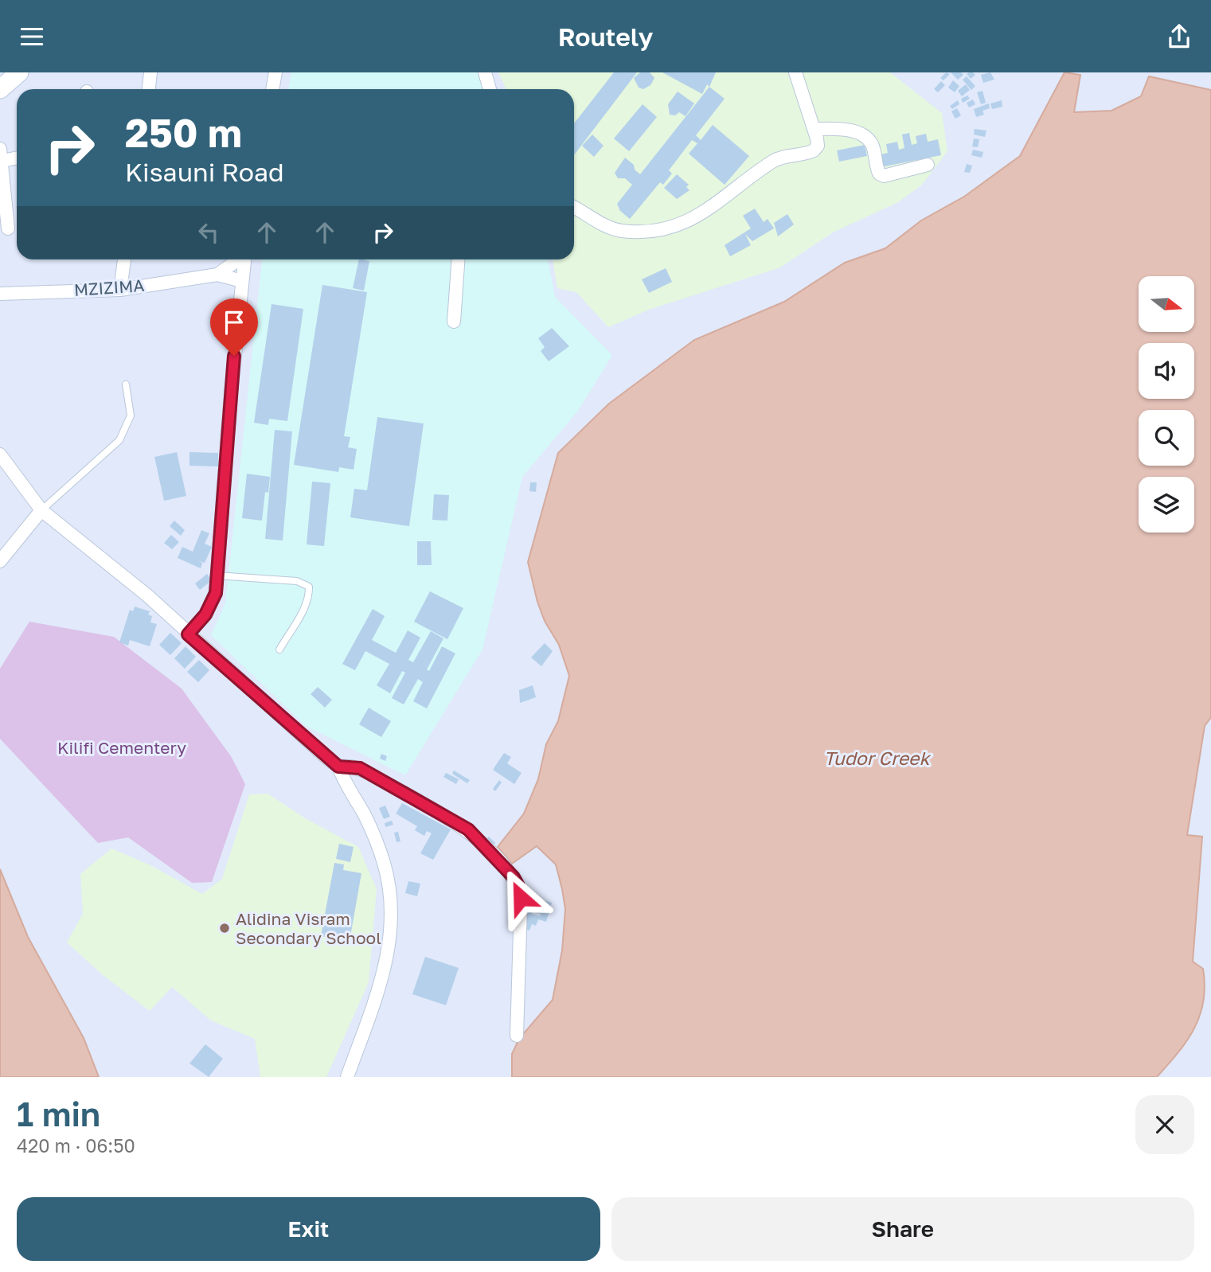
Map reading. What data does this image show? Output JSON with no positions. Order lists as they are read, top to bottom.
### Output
{
  "streets": {
    "street": ["MZIZIMA"]
  },
  "water": ["Tudor Creek"],
  "parks": ["Kilifi Cementery"],
  "places": ["Alidina Visram Secondary School"],
  "north": "right",
  "page": {
    "header": "Routely",
    "turn": ["250 m", "Kisauni Road"],
    "heading": ["1 min", "420 m · 06:50"],
    "buttons": ["Exit", "Share"]
  }
}
